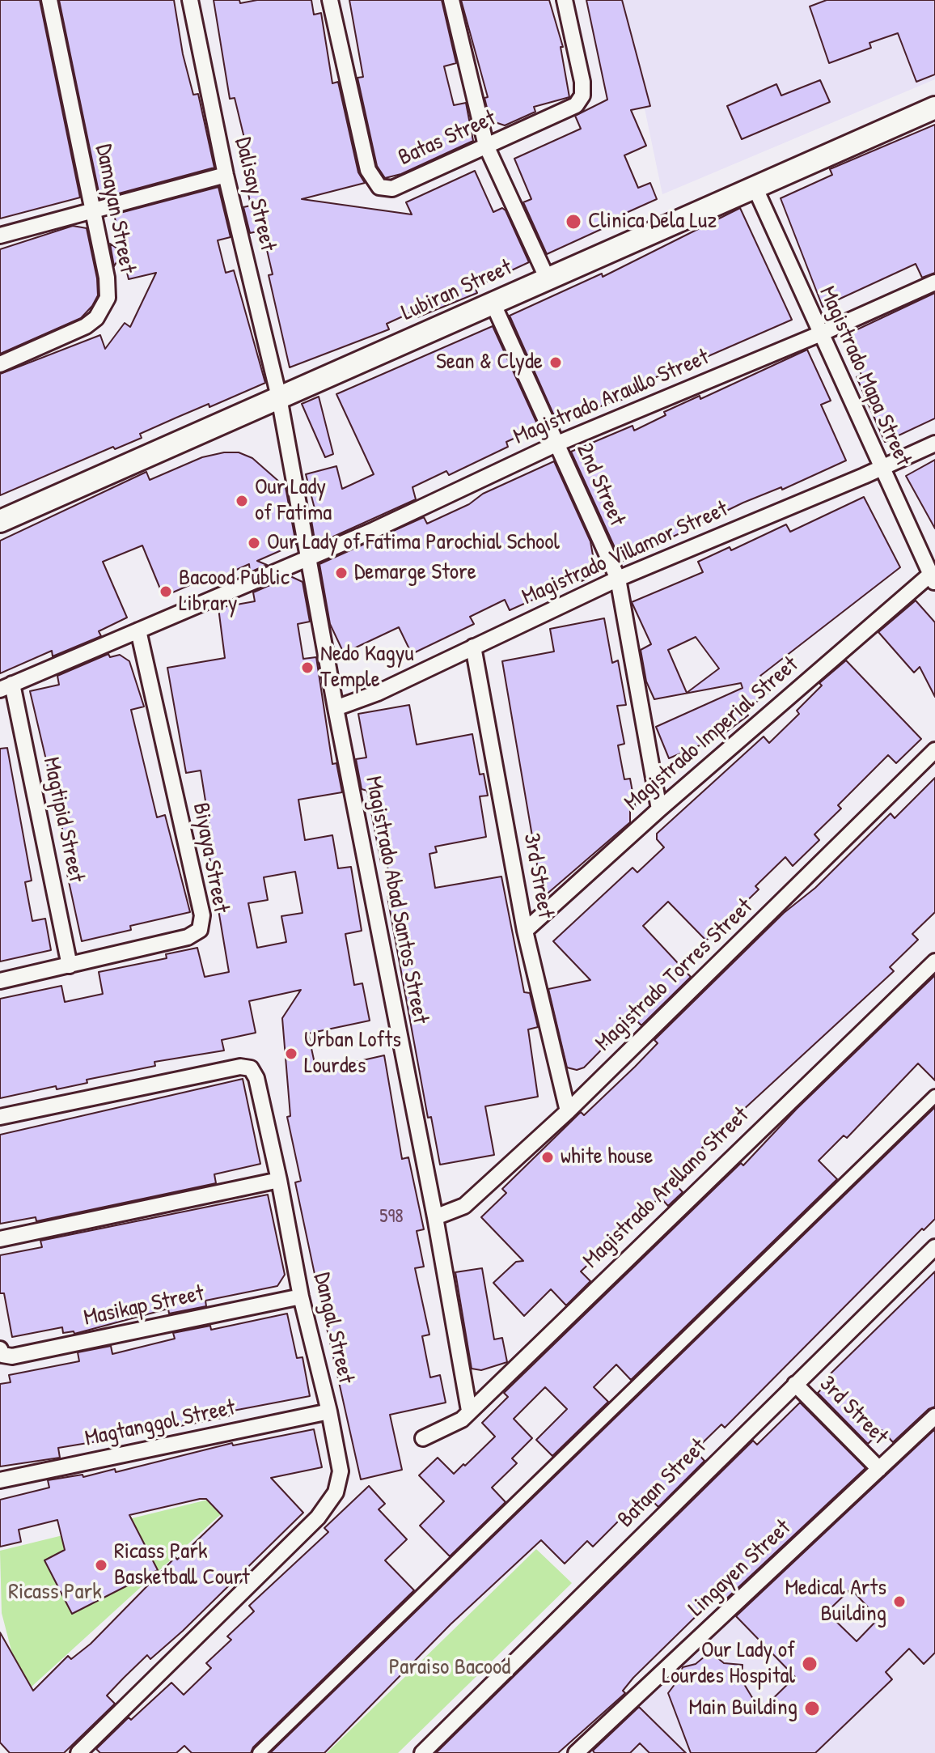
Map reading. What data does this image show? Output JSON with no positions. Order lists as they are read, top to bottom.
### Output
{
  "streets": {
    "main road": ["Lubiran Street"],
    "street": [
      "Batas Street",
      "Dalisay Street",
      "Damayan Street",
      "Magistrado Mapa Street",
      "Magistrado Araullo Street",
      "2nd Street",
      "Magistrado Villamor Street",
      "Magistrado Imperial Street",
      "Magtipid Street",
      "Biyaya Street",
      "3rd Street",
      "Magistrado Abad Santos Street",
      "Magistrado Torres Street",
      "Magistrado Arellano Street",
      "Masikap Street",
      "Dangal Street",
      "Magtanggol Street",
      "Bataan Street",
      "Lingayen Street"
    ]
  },
  "crossings": [
    ["Dalisay Street", "Lubiran Street"],
    ["Dalisay Street", "Magistrado Abad Santos Street"],
    ["Lubiran Street", "Magistrado Mapa Street"],
    ["Lubiran Street", "2nd Street"],
    ["Lubiran Street", "Magistrado Abad Santos Street"],
    ["Magistrado Mapa Street", "Magistrado Araullo Street"],
    ["Magistrado Mapa Street", "Magistrado Villamor Street"],
    ["Magistrado Mapa Street", "Magistrado Imperial Street"],
    ["Magistrado Araullo Street", "2nd Street"],
    ["Magistrado Araullo Street", "Magistrado Abad Santos Street"],
    ["2nd Street", "Magistrado Villamor Street"],
    ["2nd Street", "Magistrado Imperial Street"],
    ["Magistrado Villamor Street", "3rd Street"],
    ["Magistrado Villamor Street", "Magistrado Abad Santos Street"],
    ["Magistrado Imperial Street", "3rd Street"],
    ["Magtipid Street", "Biyaya Street"],
    ["3rd Street", "Magistrado Torres Street"],
    ["3rd Street", "Bataan Street"],
    ["3rd Street", "Lingayen Street"],
    ["Magistrado Abad Santos Street", "Magistrado Torres Street"],
    ["Magistrado Abad Santos Street", "Magistrado Arellano Street"],
    ["Masikap Street", "Dangal Street"],
    ["Dangal Street", "Magtanggol Street"]
  ],
  "parks": ["Ricass Park", "Paraiso Bacood"],
  "places": [
    "Clinica Dela Luz",
    "Sean & Clyde",
    "Our Lady of Fatima",
    "Our Lady of Fatima Parochial School",
    "Demarge Store",
    "Bacood Public Library",
    "Nedo Kagyu Temple",
    "Urban Lofts Lourdes",
    "white house",
    "Ricass Park Basketball Court",
    "Medical Arts Building",
    "Our Lady of Lourdes Hospital",
    "Main Building"
  ],
  "house_numbers": ["598"]
}
